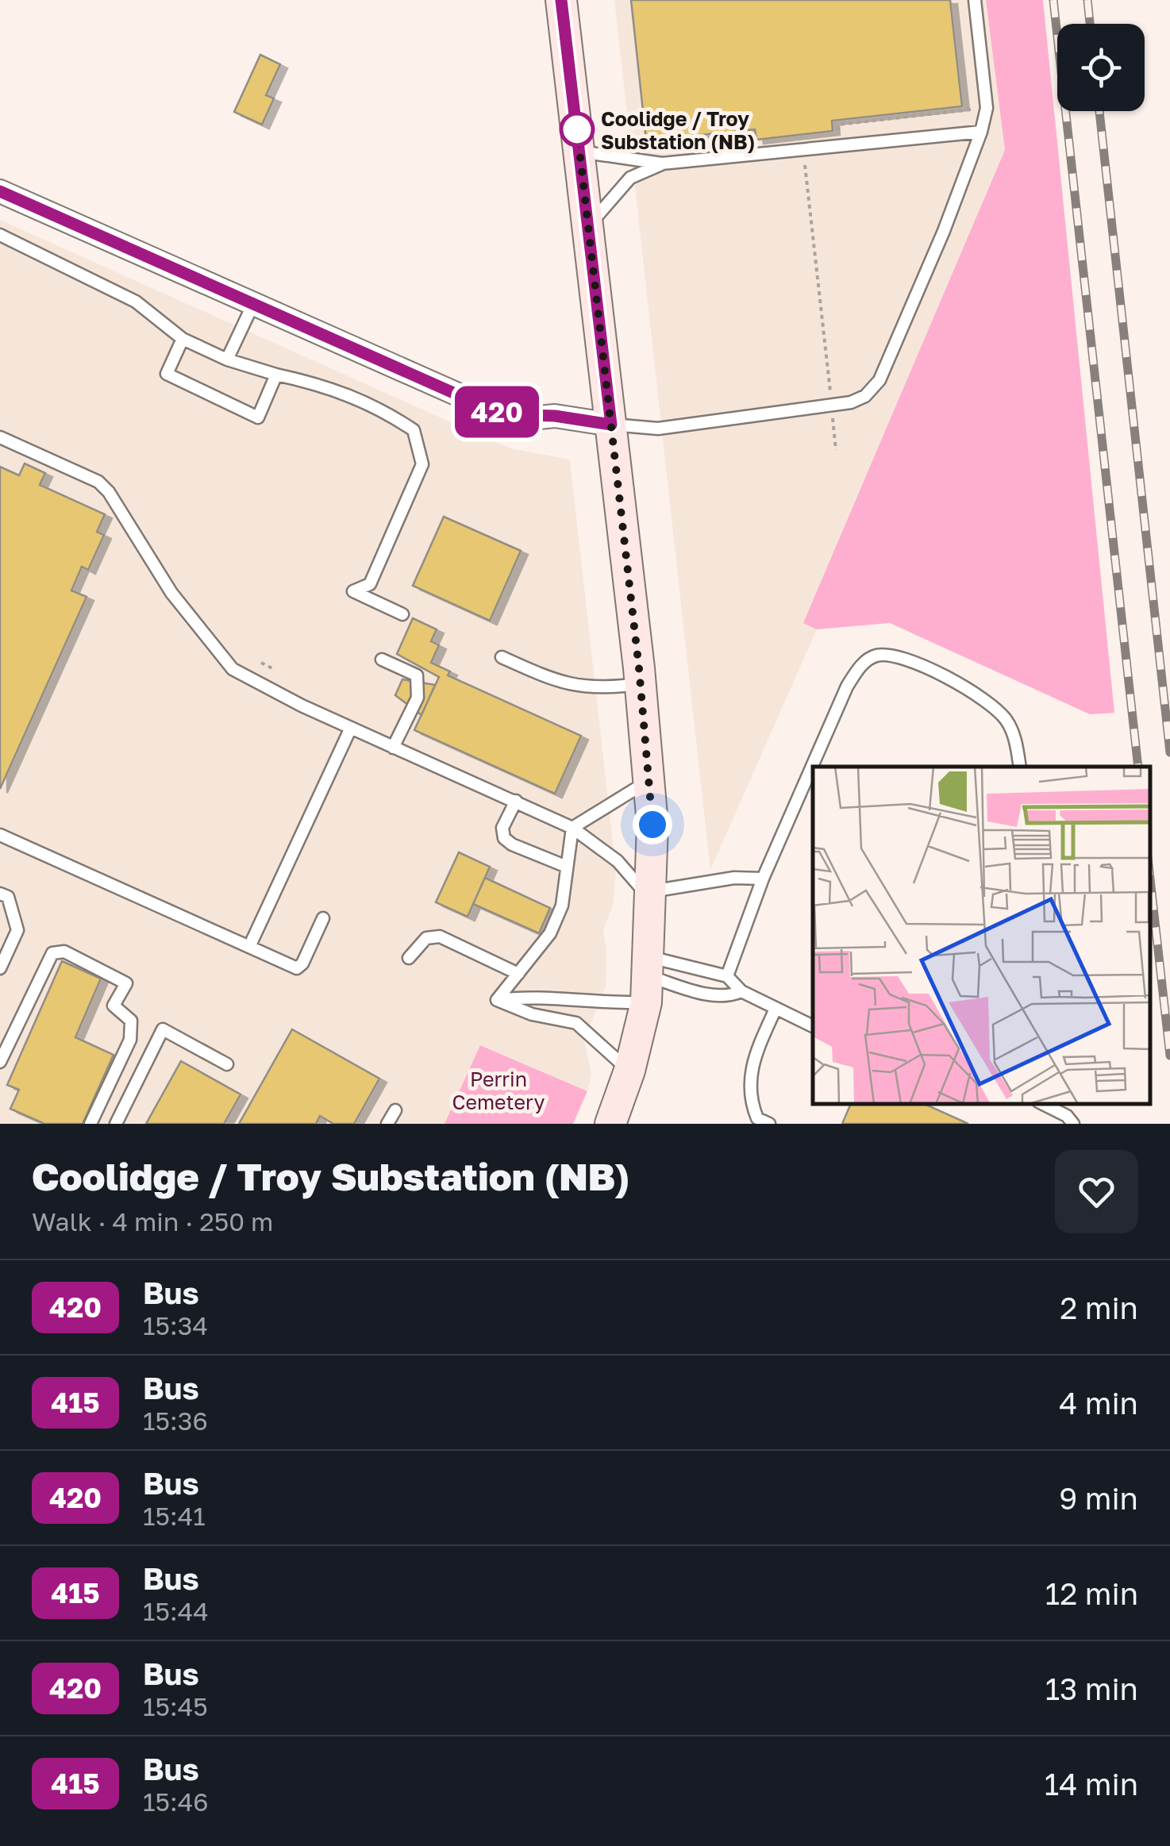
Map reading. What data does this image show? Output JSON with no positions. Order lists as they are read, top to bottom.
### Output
{
  "parks": ["Perrin Cemetery"],
  "places": ["Coolidge / Troy Substation (NB)"],
  "lines": ["bus line 420"],
  "page": {
    "on_map": "420",
    "heading": ["Coolidge / Troy Substation (NB)", "Walk · 4 min · 250 m"],
    "list": [
      {
        "mark": "420",
        "name": "Bus",
        "note": "15:34",
        "value": "2 min"
      },
      {
        "mark": "415",
        "name": "Bus",
        "note": "15:36",
        "value": "4 min"
      },
      {
        "mark": "420",
        "name": "Bus",
        "note": "15:41",
        "value": "9 min"
      },
      {
        "mark": "415",
        "name": "Bus",
        "note": "15:44",
        "value": "12 min"
      },
      {
        "mark": "420",
        "name": "Bus",
        "note": "15:45",
        "value": "13 min"
      },
      {
        "mark": "415",
        "name": "Bus",
        "note": "15:46",
        "value": "14 min"
      }
    ]
  }
}
